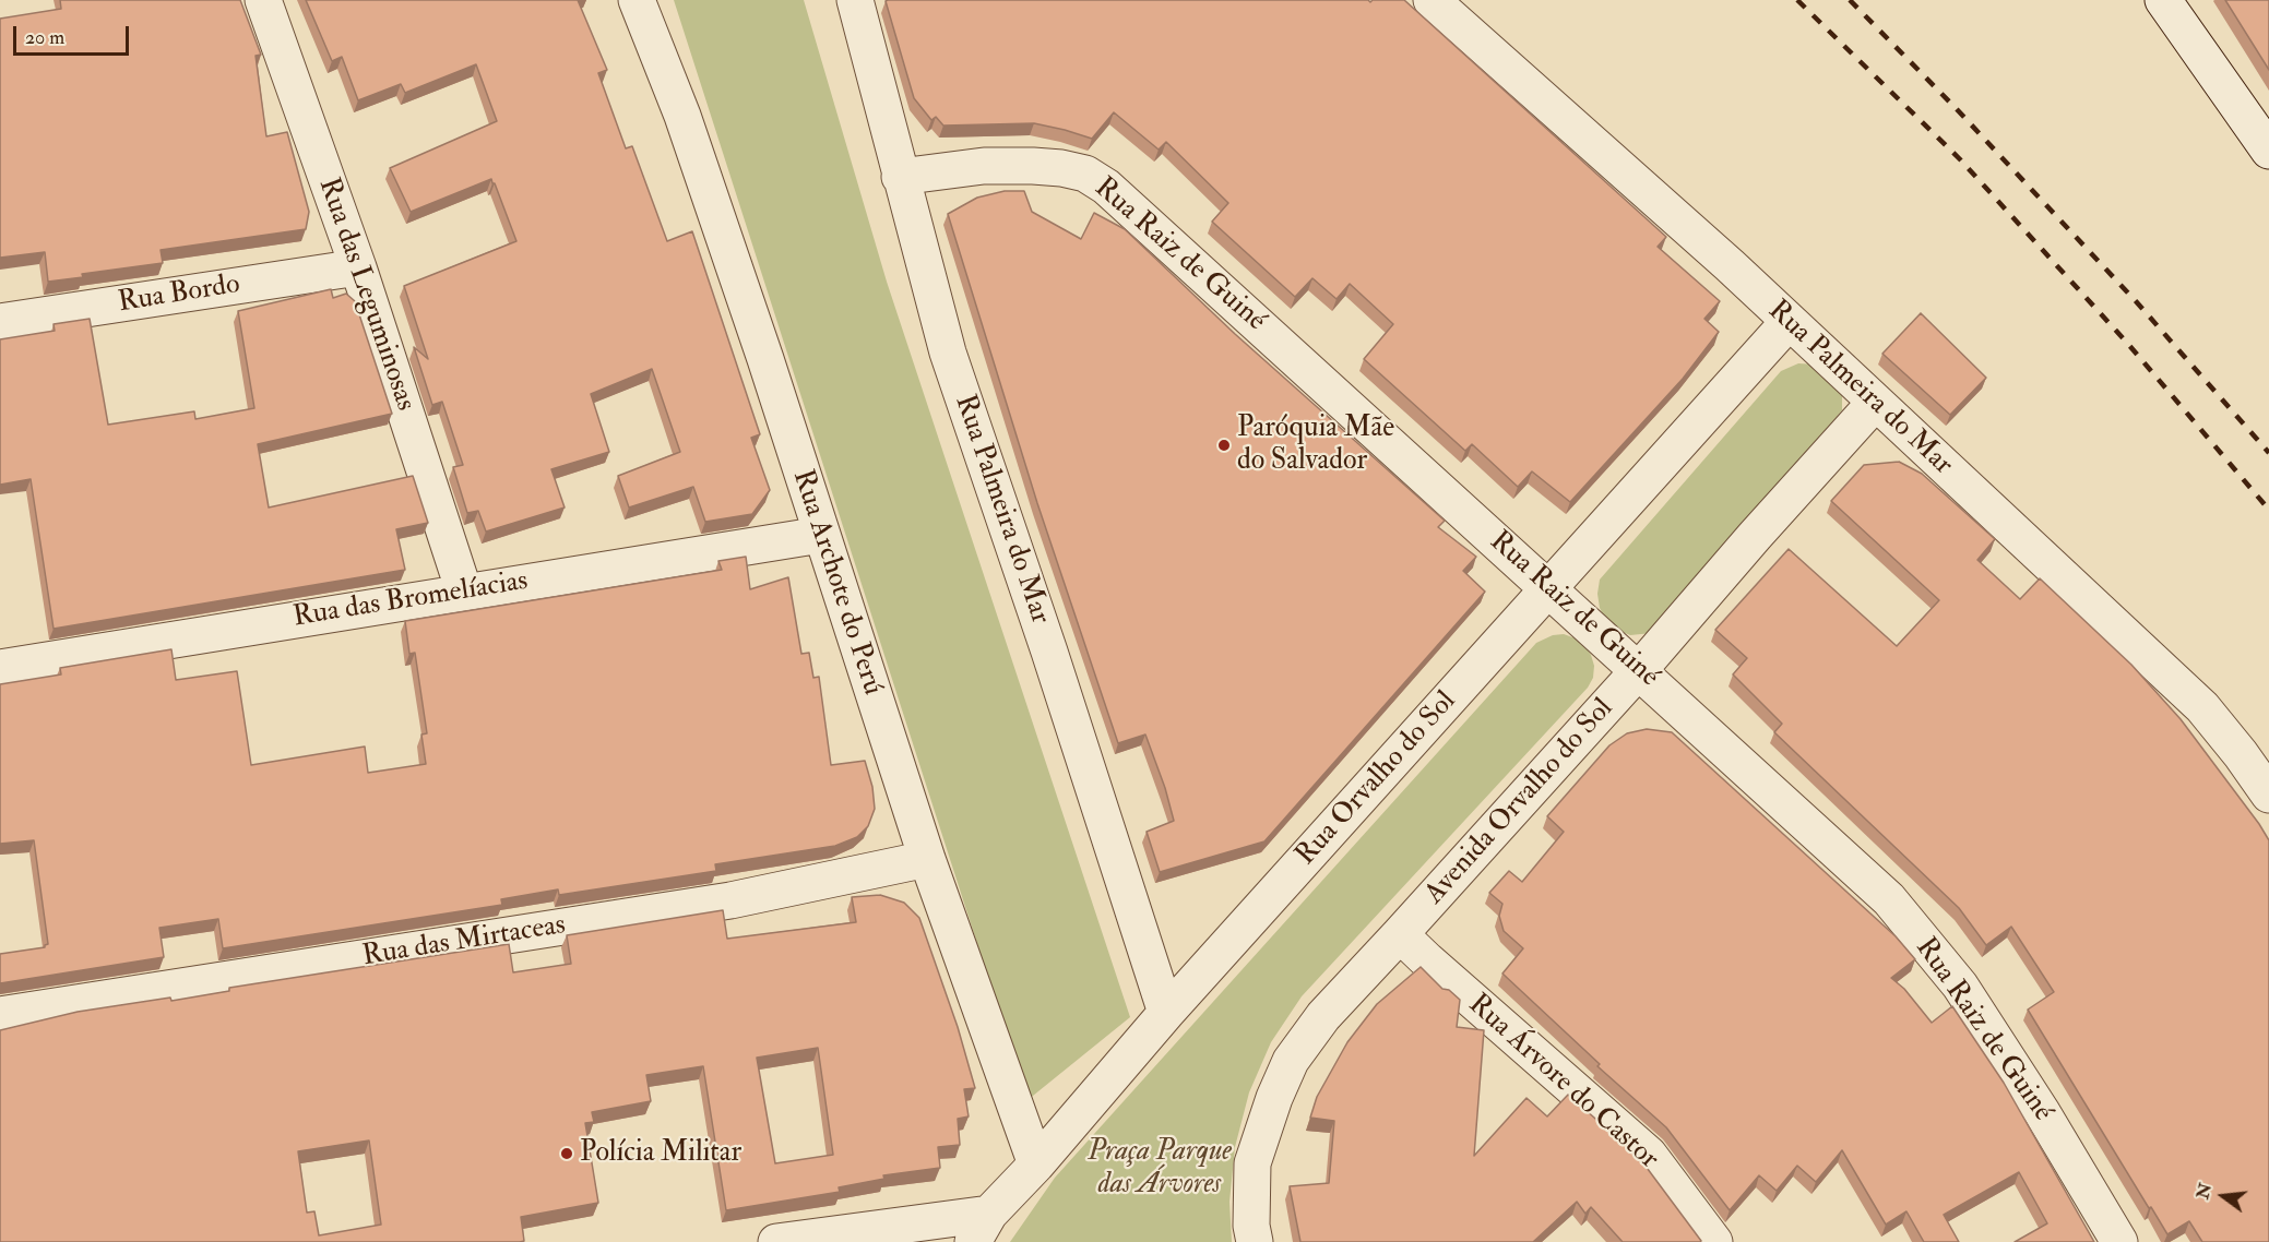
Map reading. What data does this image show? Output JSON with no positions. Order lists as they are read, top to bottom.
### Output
{
  "streets": {
    "street": [
      "Rua Raiz de Guiné",
      "Rua Bordo",
      "Rua das Leguminosas",
      "Rua Palmeira do Mar",
      "Rua Archote do Perú",
      "Rua das Bromelíacias",
      "Rua Orvalho do Sol",
      "Avenida Orvalho do Sol",
      "Rua das Mirtaceas",
      "Rua Árvore do Castor"
    ]
  },
  "crossings": [
    ["Rua Raiz de Guiné", "Rua Palmeira do Mar"],
    ["Rua Raiz de Guiné", "Rua Orvalho do Sol"],
    ["Rua Raiz de Guiné", "Avenida Orvalho do Sol"],
    ["Rua Bordo", "Rua das Leguminosas"],
    ["Rua das Leguminosas", "Rua das Bromelíacias"],
    ["Rua Palmeira do Mar", "Rua Orvalho do Sol"],
    ["Rua Palmeira do Mar", "Avenida Orvalho do Sol"],
    ["Rua Archote do Perú", "Rua das Bromelíacias"],
    ["Rua Archote do Perú", "Rua Orvalho do Sol"],
    ["Rua Archote do Perú", "Rua das Mirtaceas"],
    ["Avenida Orvalho do Sol", "Rua Árvore do Castor"]
  ],
  "parks": ["Praça Parque das Árvores"],
  "places": ["Paróquia Mãe do Salvador", "Polícia Militar"],
  "scale_bar": "20 m",
  "north": "left"
}
